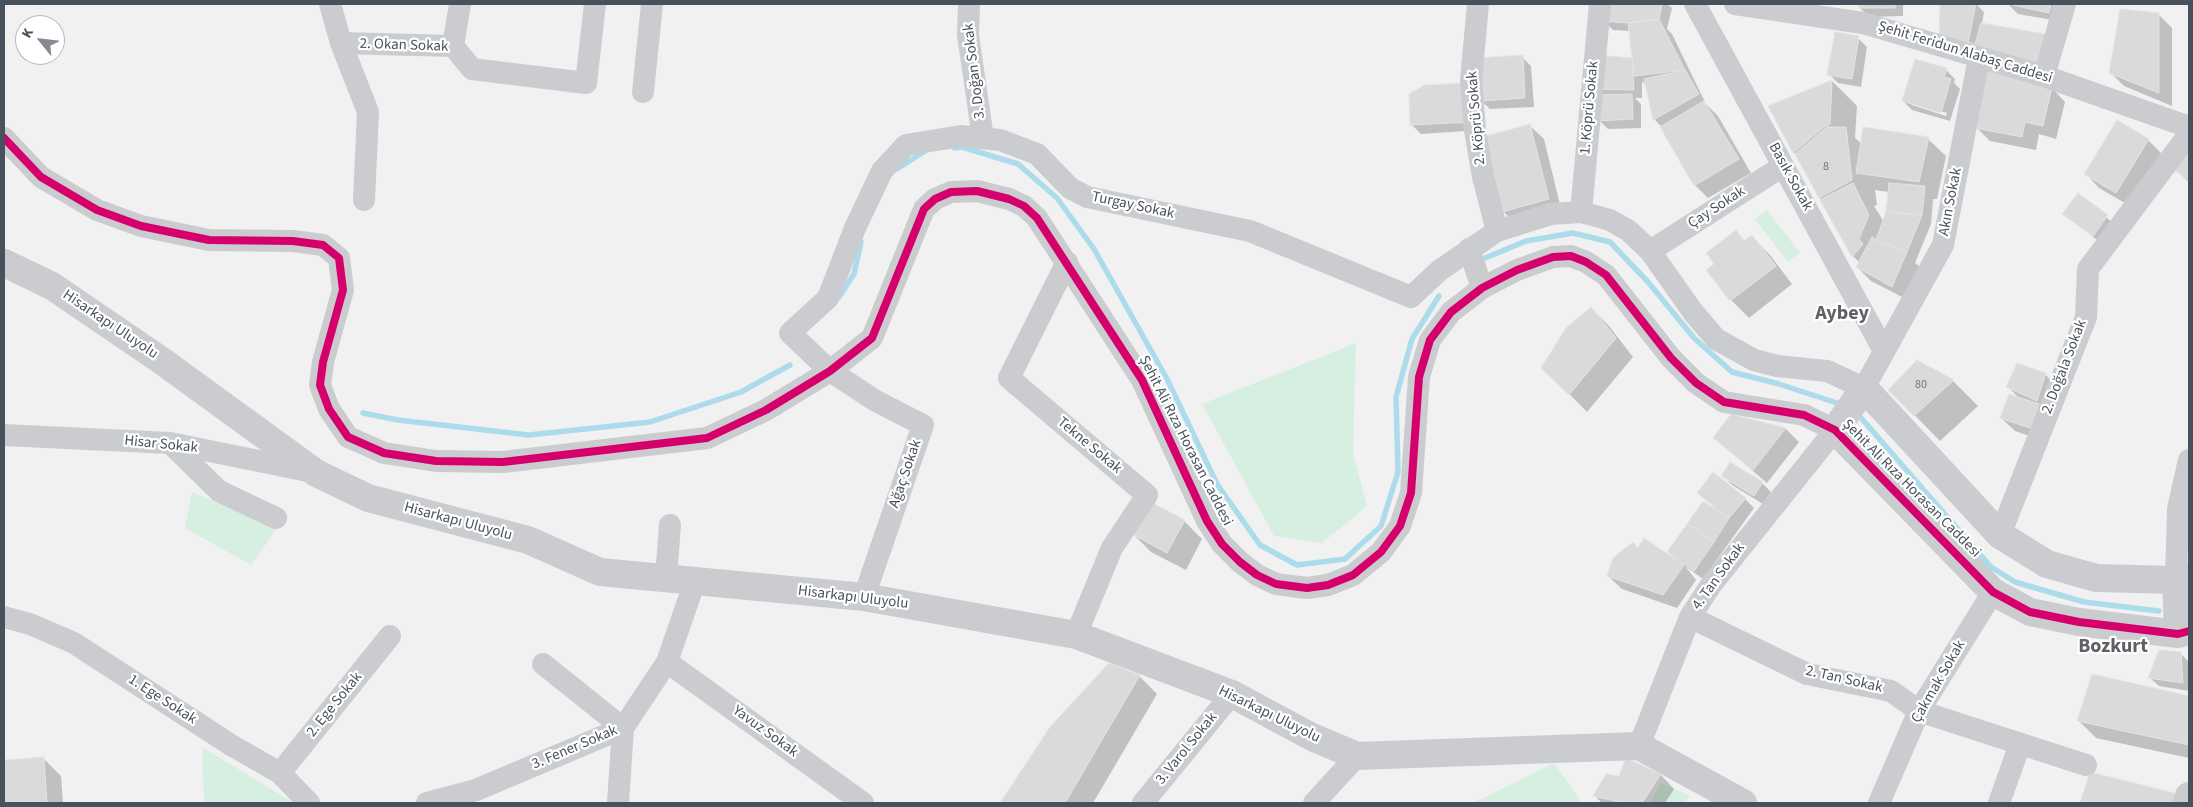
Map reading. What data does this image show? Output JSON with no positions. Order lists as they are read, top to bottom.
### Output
{
  "streets": {
    "street": [
      "2. Okan Sokak",
      "Şehit Feridun Alabaş Caddesi",
      "3. Doğan Sokak",
      "1. Köprü Sokak",
      "2. Köprü Sokak",
      "Basık Sokak",
      "Akın Sokak",
      "Turgay Sokak",
      "Çay Sokak",
      "Hisarkapı Uluyolu",
      "2. Doğala Sokak",
      "Şehit Ali Rıza Horasan Caddesi",
      "Hisar Sokak",
      "Tekne Sokak",
      "Ağaç Sokak",
      "4. Tan Sokak",
      "2. Tan Sokak",
      "Çakmak Sokak",
      "1. Ege Sokak",
      "2. Ege Sokak",
      "Yavuz Sokak",
      "3. Fener Sokak",
      "3. Varol Sokak"
    ]
  },
  "crossings": [
    ["Şehit Feridun Alabaş Caddesi", "Akın Sokak"],
    ["3. Doğan Sokak", "Turgay Sokak"],
    ["1. Köprü Sokak", "Şehit Ali Rıza Horasan Caddesi"],
    ["2. Köprü Sokak", "Şehit Ali Rıza Horasan Caddesi"],
    ["Basık Sokak", "Akın Sokak"],
    ["Basık Sokak", "Çay Sokak"],
    ["Akın Sokak", "Şehit Ali Rıza Horasan Caddesi"],
    ["Turgay Sokak", "Şehit Ali Rıza Horasan Caddesi"],
    ["Turgay Sokak", "Ağaç Sokak"],
    ["Çay Sokak", "Şehit Ali Rıza Horasan Caddesi"],
    ["Hisarkapı Uluyolu", "Hisar Sokak"],
    ["Hisarkapı Uluyolu", "Tekne Sokak"],
    ["Hisarkapı Uluyolu", "Ağaç Sokak"],
    ["Hisarkapı Uluyolu", "4. Tan Sokak"],
    ["Hisarkapı Uluyolu", "3. Fener Sokak"],
    ["Hisarkapı Uluyolu", "3. Varol Sokak"],
    ["2. Doğala Sokak", "Şehit Ali Rıza Horasan Caddesi"],
    ["Şehit Ali Rıza Horasan Caddesi", "Tekne Sokak"],
    ["Şehit Ali Rıza Horasan Caddesi", "Ağaç Sokak"],
    ["Şehit Ali Rıza Horasan Caddesi", "4. Tan Sokak"],
    ["Şehit Ali Rıza Horasan Caddesi", "Çakmak Sokak"],
    ["4. Tan Sokak", "2. Tan Sokak"],
    ["2. Tan Sokak", "Çakmak Sokak"],
    ["1. Ege Sokak", "2. Ege Sokak"],
    ["Yavuz Sokak", "3. Fener Sokak"]
  ],
  "districts": ["Aybey", "Bozkurt"],
  "house_numbers": ["8", "80"],
  "north": "top left"
}
